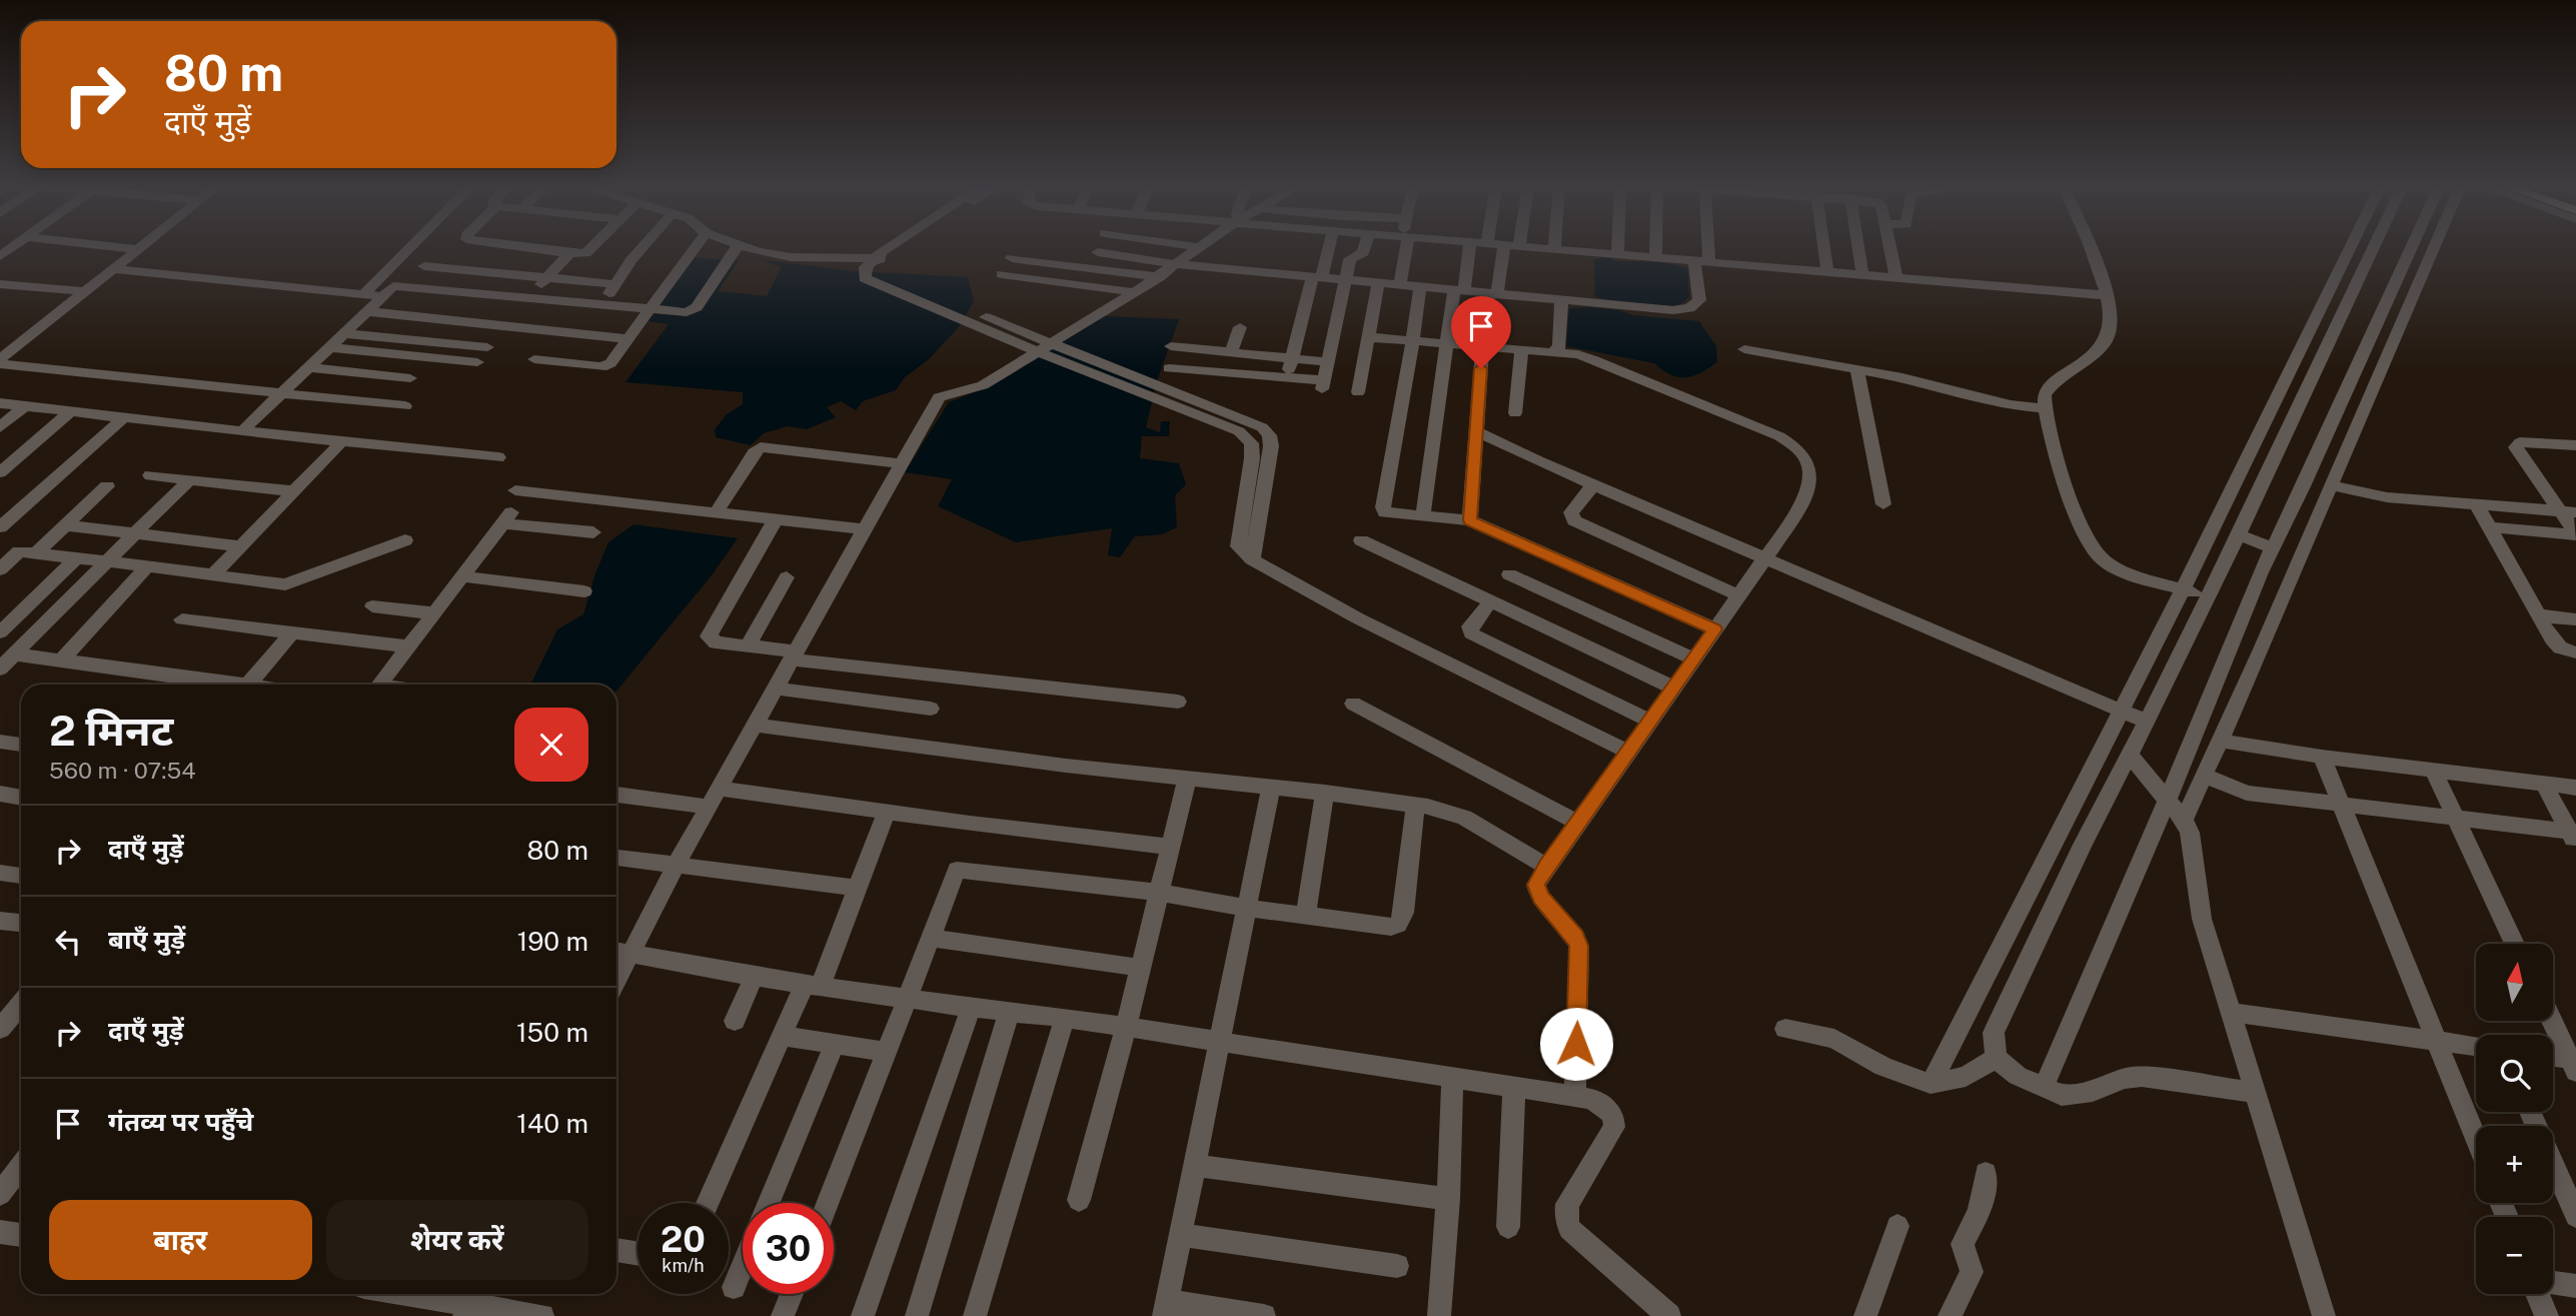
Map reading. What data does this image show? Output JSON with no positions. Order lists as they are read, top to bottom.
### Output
{
  "north": "top",
  "page": {
    "turn": ["80 m", "दाएँ मुड़ें"],
    "heading": ["2 मिनट", "560 m · 07:54"],
    "list": [
      {
        "name": "दाएँ मुड़ें",
        "value": "80 m"
      },
      {
        "name": "बाएँ मुड़ें",
        "value": "190 m"
      },
      {
        "name": "दाएँ मुड़ें",
        "value": "150 m"
      },
      {
        "name": "गंतव्य पर पहुँचे",
        "value": "140 m"
      }
    ],
    "map_buttons": ["+", "−"],
    "buttons": ["बाहर", "शेयर करें"],
    "speed": "20 km/h",
    "limit": "30"
  }
}
